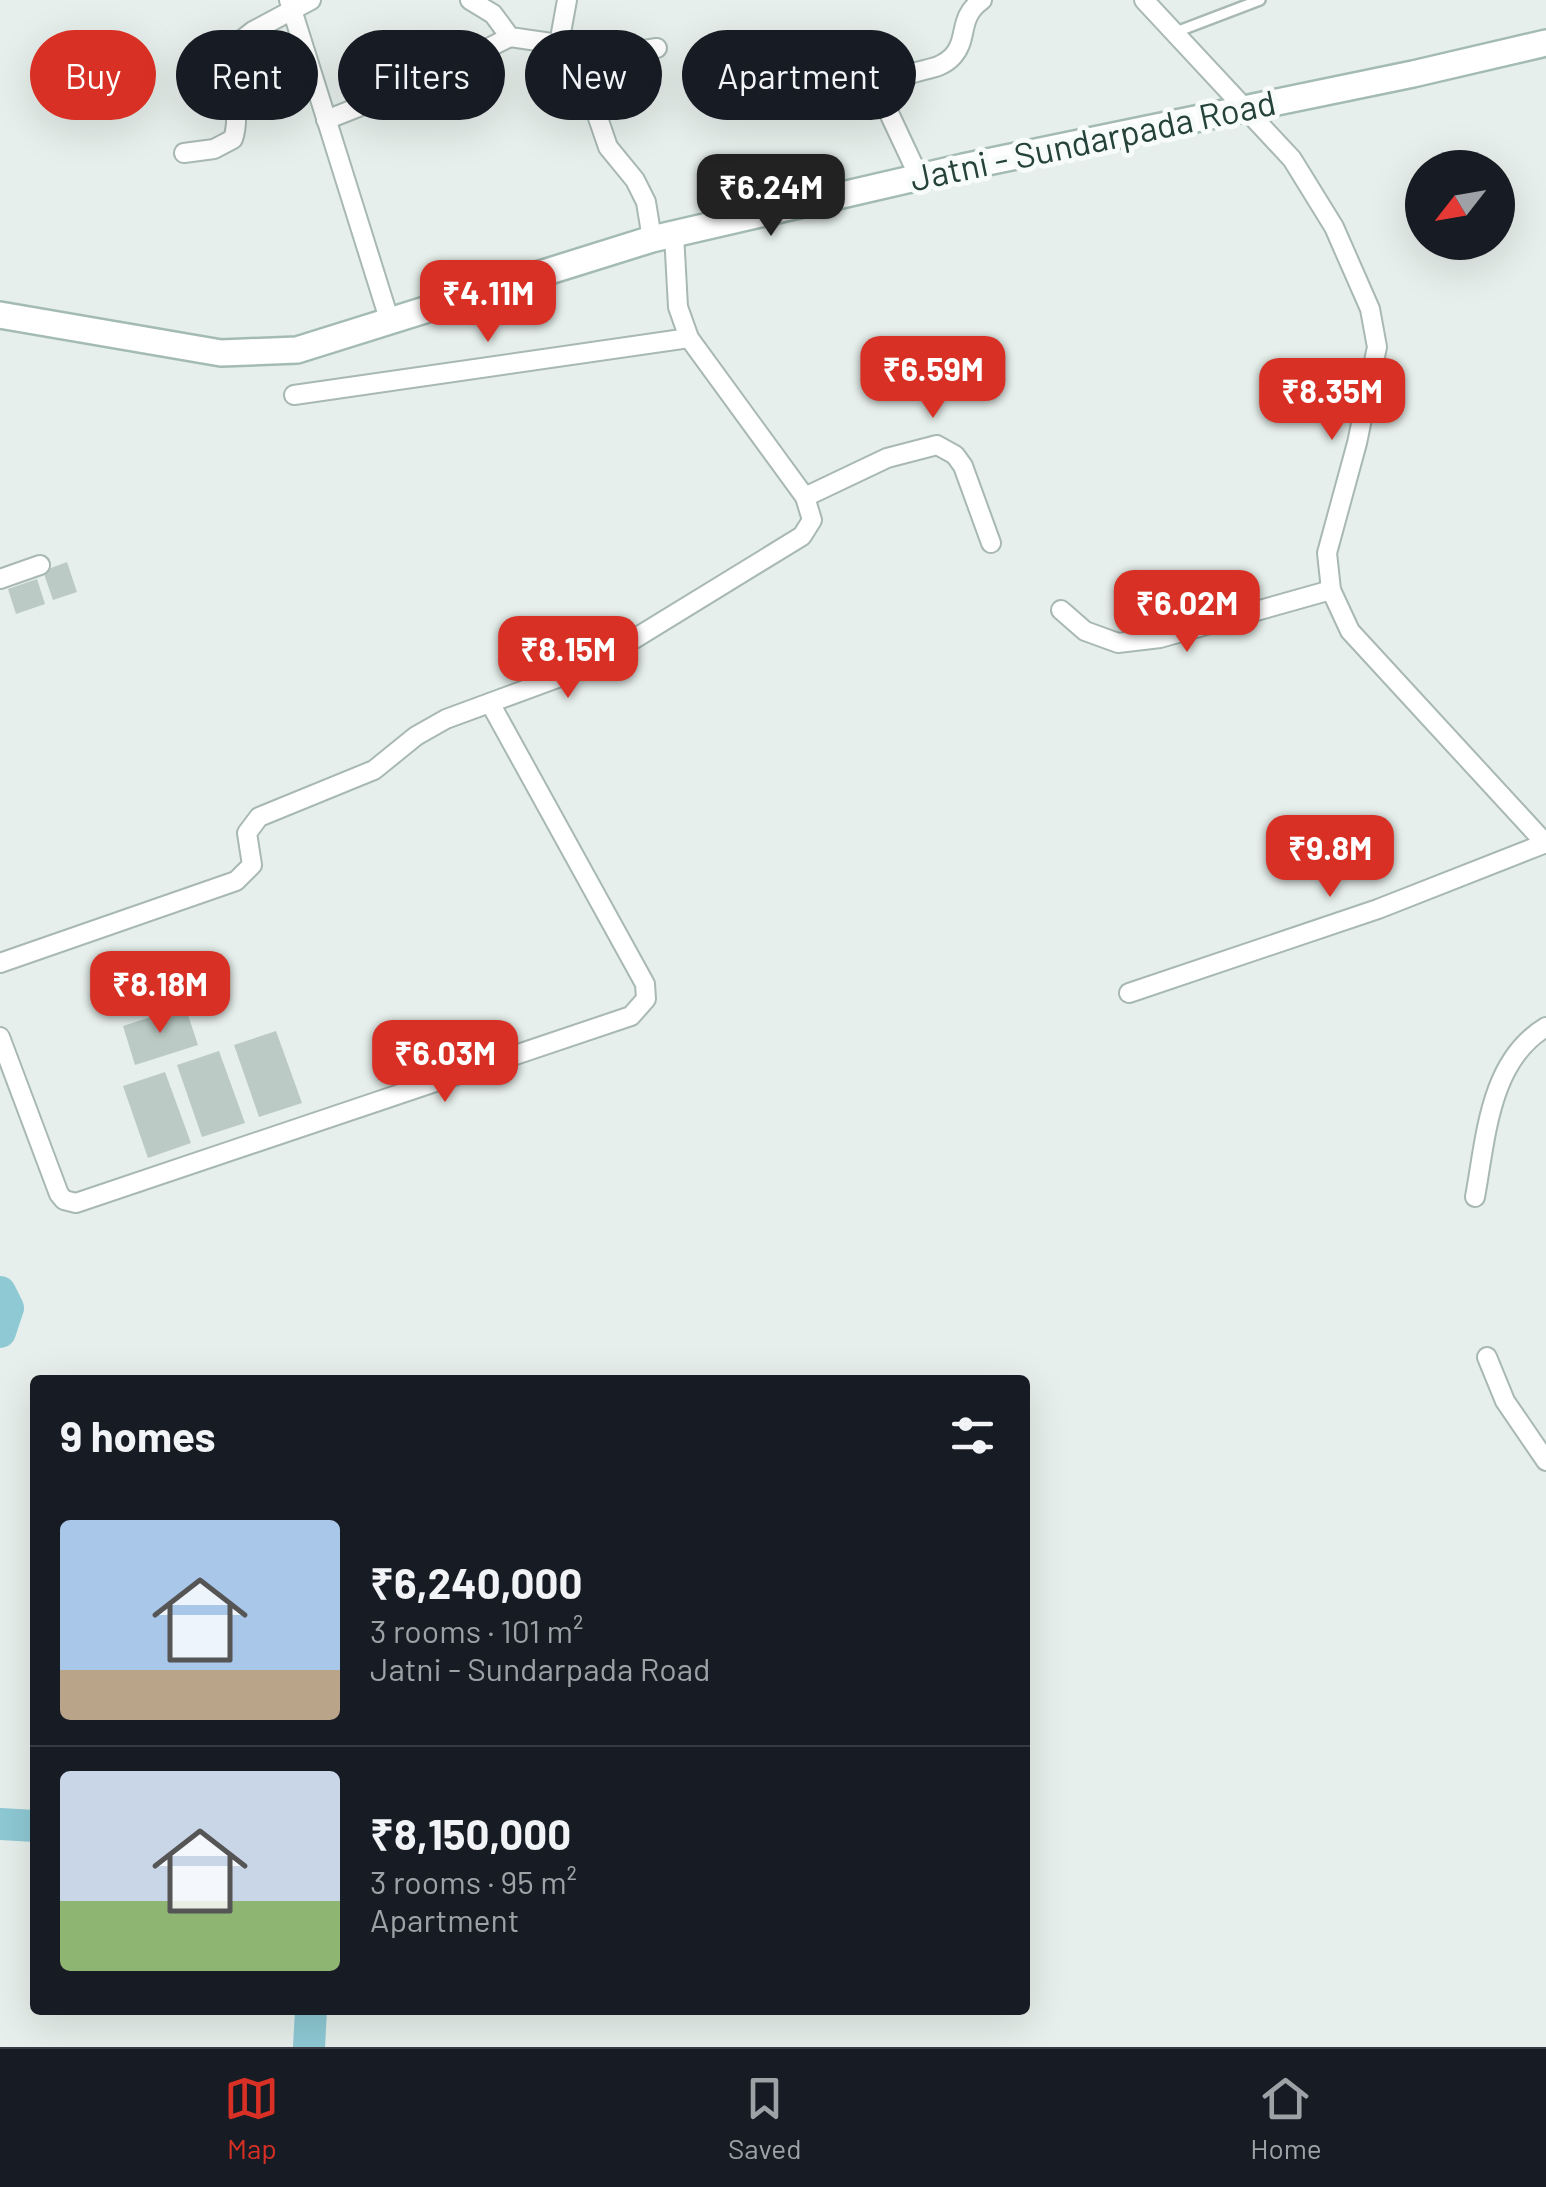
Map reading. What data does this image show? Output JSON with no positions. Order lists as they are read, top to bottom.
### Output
{
  "streets": {
    "main road": ["Jatni - Sundarpada Road"]
  },
  "north": "bottom left",
  "page": {
    "chip": [
      "Buy",
      "Rent",
      "Filters",
      "New",
      "Apartment"
    ],
    "price": [
      "₹6.24M",
      "₹4.11M",
      "₹6.59M",
      "₹8.35M",
      "₹6.02M",
      "₹8.15M",
      "₹9.8M",
      "₹8.18M",
      "₹6.03M"
    ],
    "heading": "9 homes",
    "list": [
      {
        "name": "₹6,240,000",
        "note": "3 rooms · 101 m² · Jatni - Sundarpada Road"
      },
      {
        "name": "₹8,150,000",
        "note": "3 rooms · 95 m² · Apartment"
      }
    ],
    "tabs": ["Map", "Saved", "Home"]
  }
}
